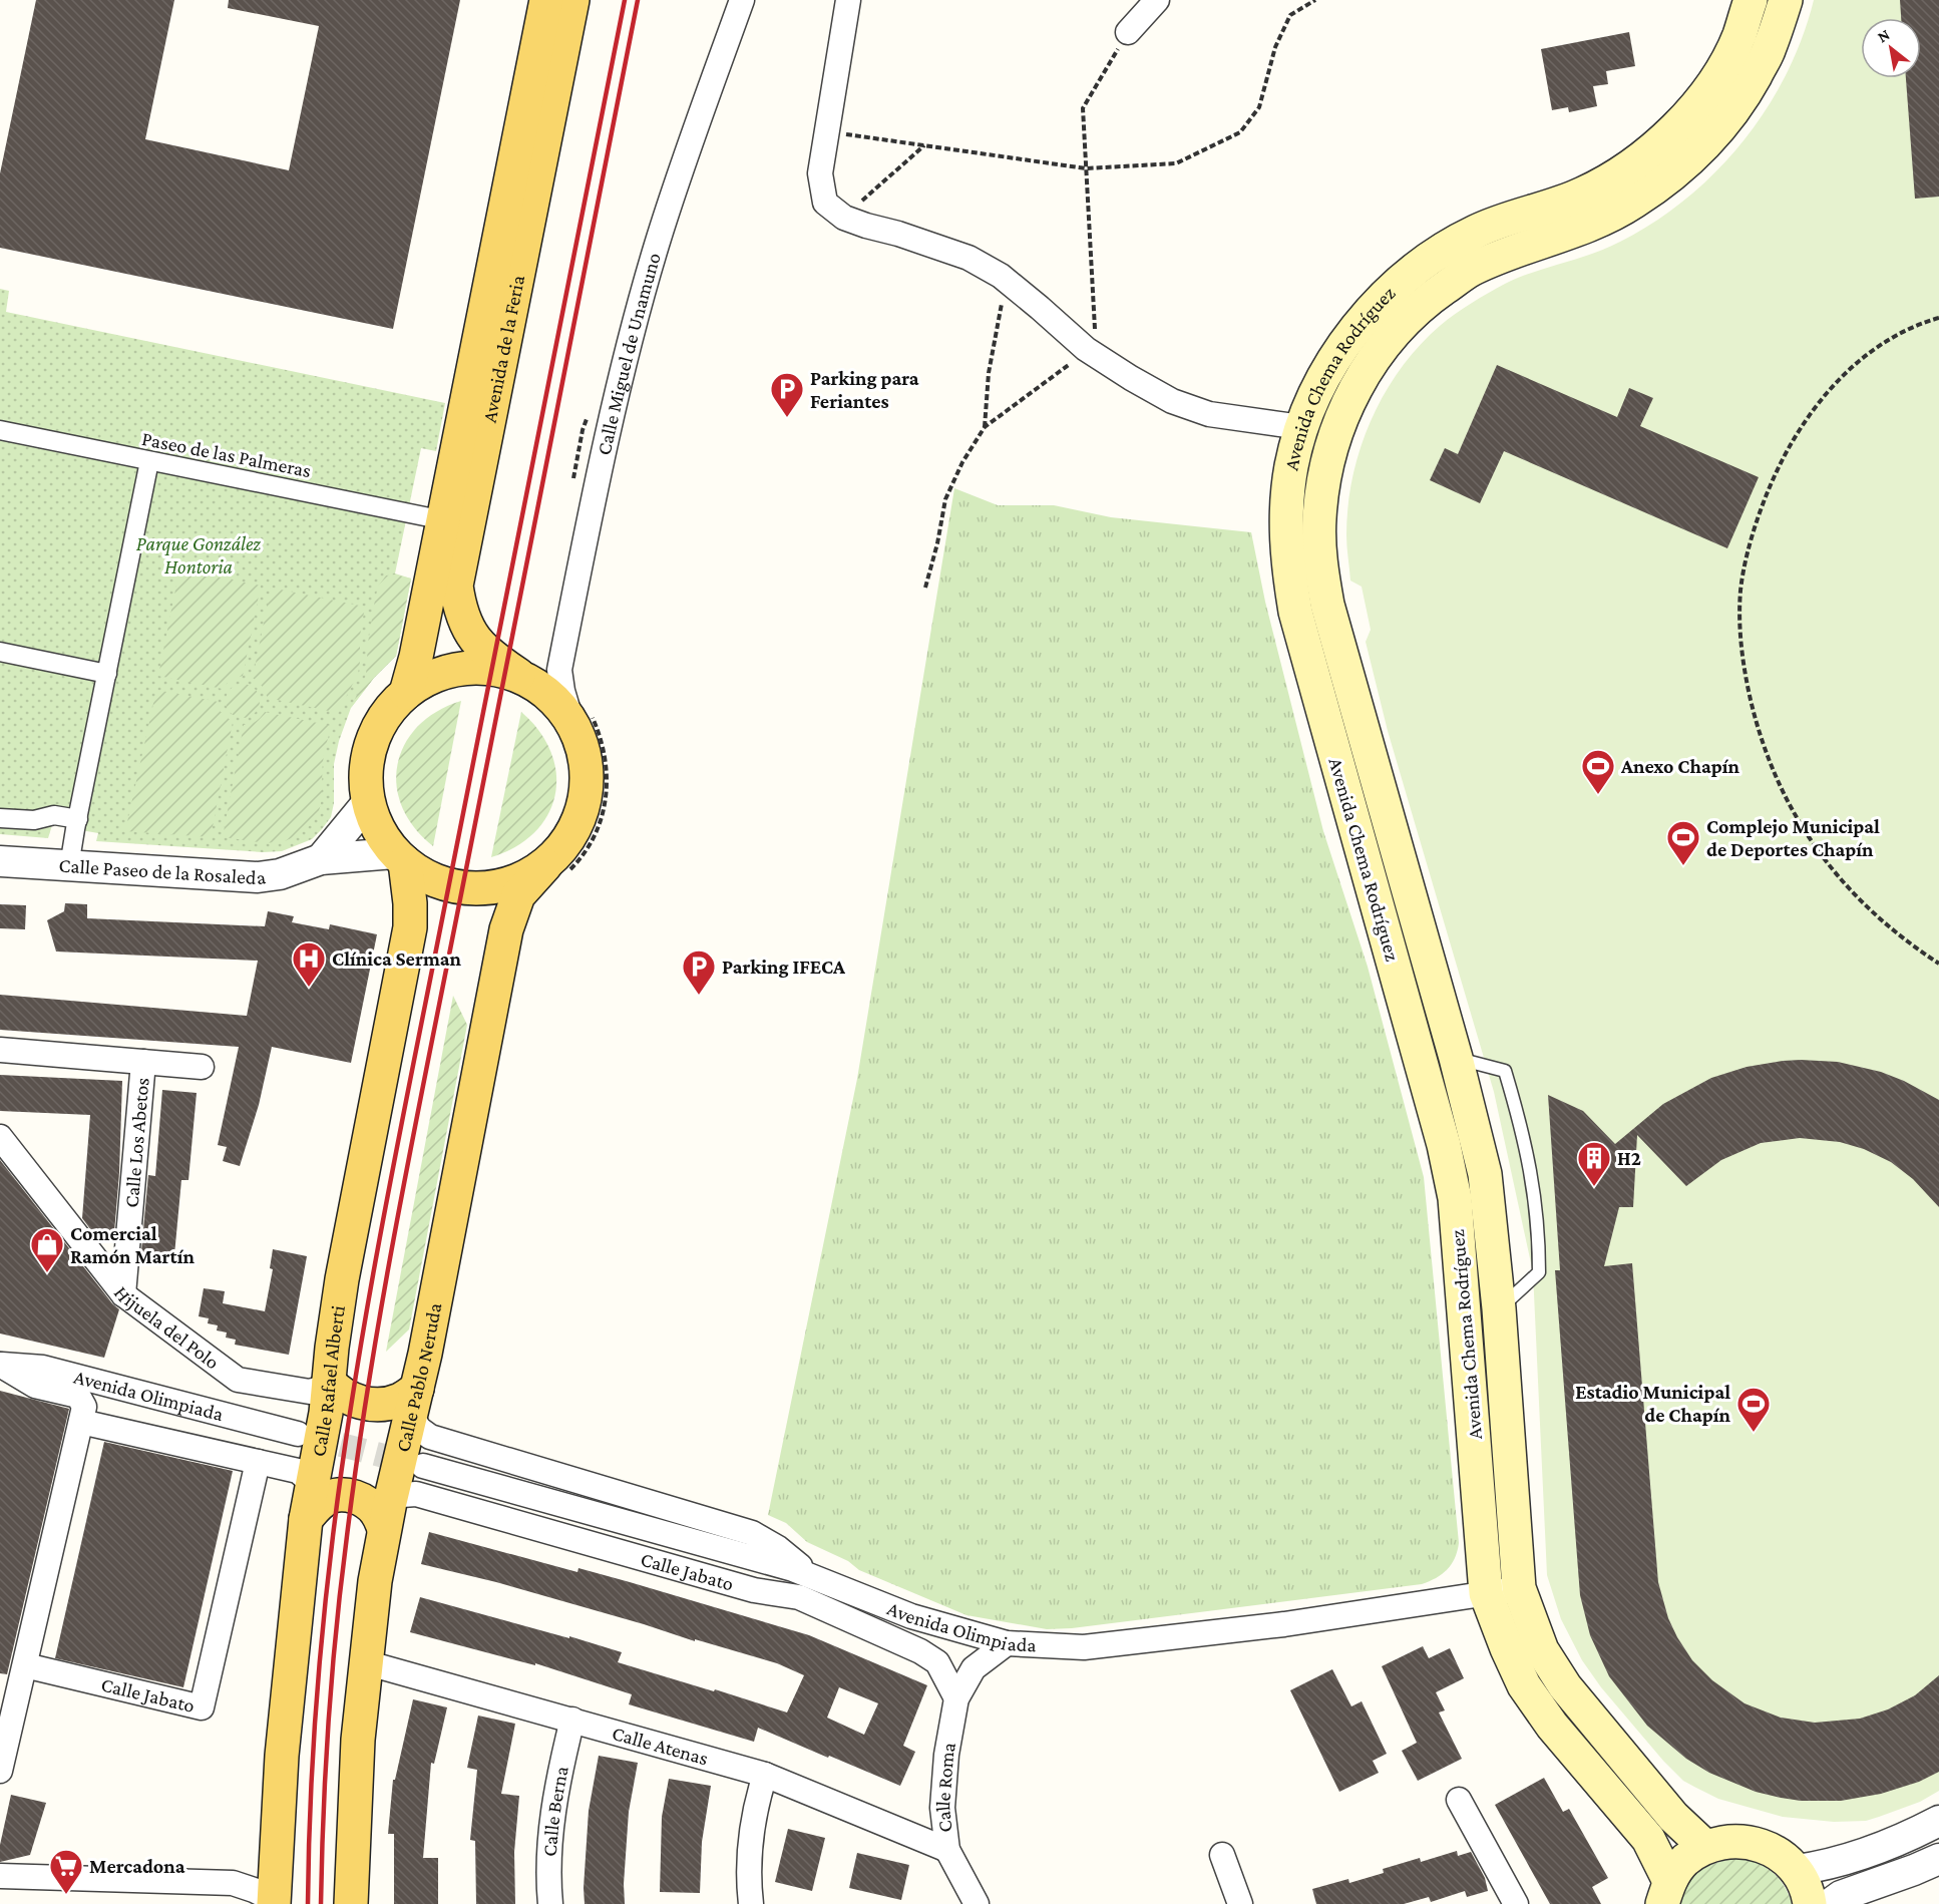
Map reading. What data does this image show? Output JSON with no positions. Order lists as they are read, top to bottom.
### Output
{
  "streets": {
    "main road": [
      "Avenida de la Feria",
      "Avenida Chema Rodríguez",
      "Calle Pablo Neruda",
      "Calle Rafael Alberti"
    ],
    "street": [
      "Calle Miguel de Unamuno",
      "Paseo de las Palmeras",
      "Calle Paseo de la Rosaleda",
      "Calle Los Abetos",
      "Hijuela del Polo",
      "Avenida Olimpiada",
      "Calle Jabato",
      "Calle Atenas",
      "Calle Roma",
      "Calle Berna"
    ]
  },
  "crossings": [
    ["Avenida de la Feria", "Paseo de las Palmeras"],
    ["Avenida de la Feria", "Calle Pablo Neruda"],
    ["Calle Miguel de Unamuno", "Calle Pablo Neruda"],
    ["Avenida Chema Rodríguez", "Avenida Olimpiada"],
    ["Calle Paseo de la Rosaleda", "Calle Rafael Alberti"],
    ["Calle Los Abetos", "Hijuela del Polo"],
    ["Hijuela del Polo", "Calle Rafael Alberti"],
    ["Calle Pablo Neruda", "Calle Jabato"],
    ["Calle Pablo Neruda", "Calle Atenas"],
    ["Avenida Olimpiada", "Calle Roma"],
    ["Calle Jabato", "Calle Roma"],
    ["Calle Atenas", "Calle Roma"],
    ["Calle Atenas", "Calle Berna"]
  ],
  "parks": ["Parque González Hontoria"],
  "places": {
    "parking": ["Parking para Feriantes", "Parking IFECA"],
    "sports": ["Anexo Chapín", "Complejo Municipal de Deportes Chapín", "Estadio Municipal de Chapín"],
    "hospital": ["Clínica Serman"],
    "building": ["H2"],
    "shop": ["Comercial Ramón Martín"],
    "supermarket": ["Mercadona"]
  },
  "north": "top left"
}
